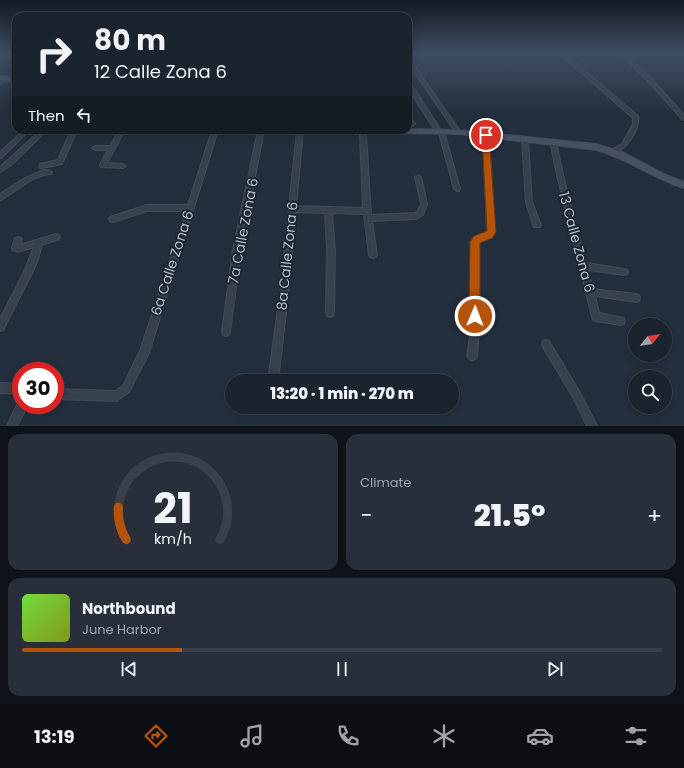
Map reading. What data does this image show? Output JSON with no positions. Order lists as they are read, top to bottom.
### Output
{
  "streets": {
    "street": [
      "7a Calle Zona 6",
      "13 Calle Zona 6",
      "8a Calle Zona 6",
      "6a Calle Zona 6"
    ]
  },
  "north": "top right",
  "page": {
    "turn": ["80 m", "12 Calle Zona 6"],
    "then": "Then",
    "limit": "30",
    "trip": "13:20 · 1 min · 270 m",
    "tile": "Climate",
    "heat": ["−", "21.5°", "+"],
    "song": ["Northbound", "June Harbor"],
    "tabs": "13:19",
    "gauge": ["21", "km/h"]
  }
}
